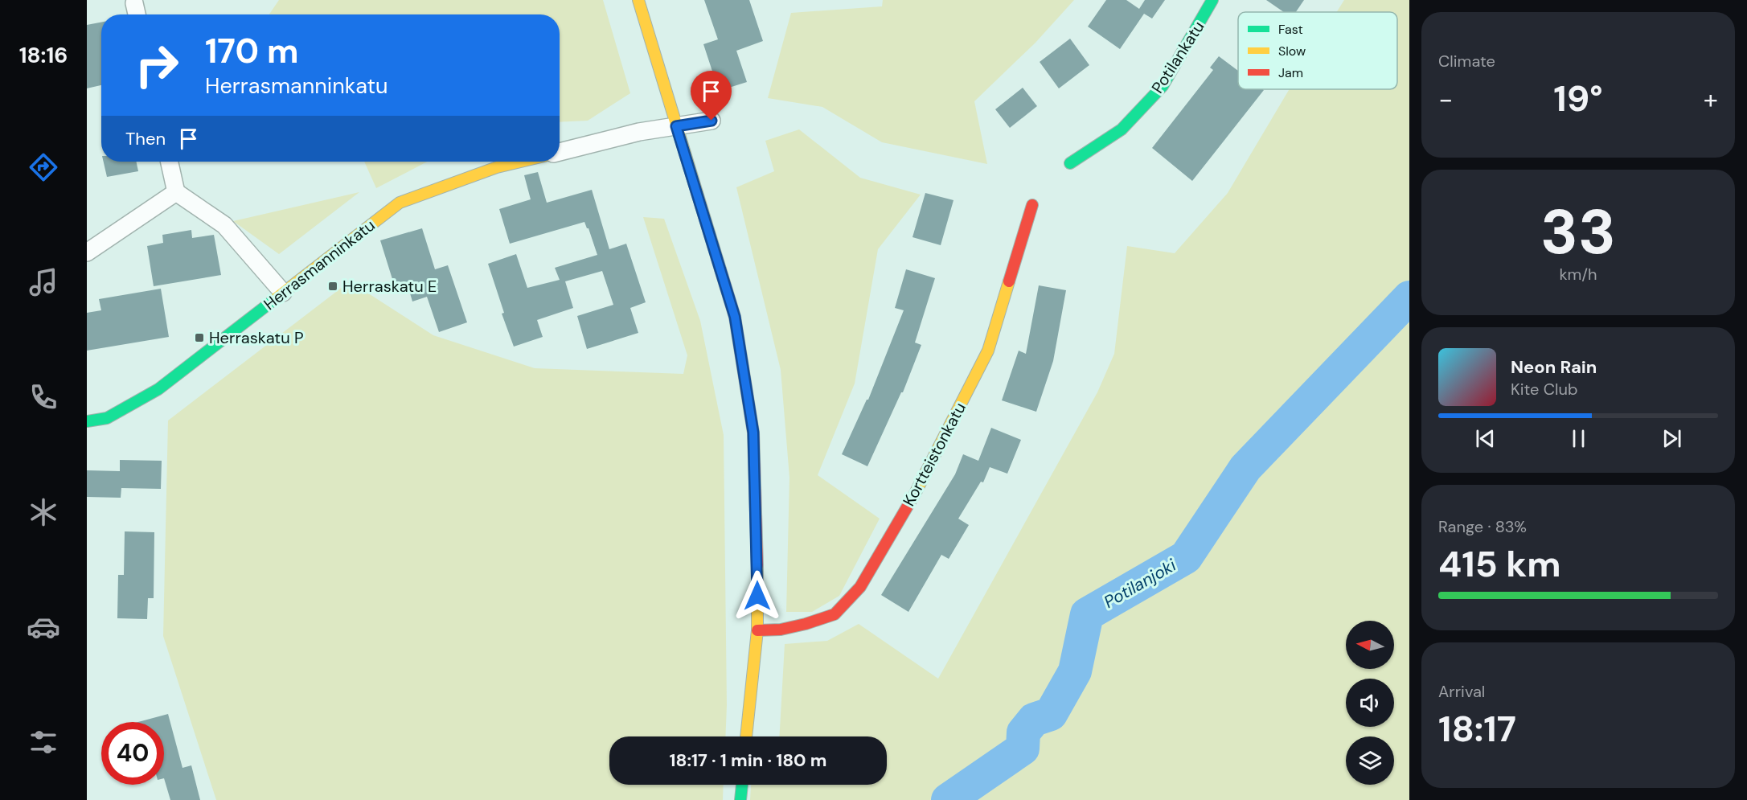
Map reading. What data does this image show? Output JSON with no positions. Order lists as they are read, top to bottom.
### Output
{
  "streets": {
    "street": ["Potilankatu", "Herrasmanninkatu", "Kortteistonkatu"]
  },
  "water": ["Potilanjoki"],
  "places": {
    "transit": ["Herraskatu E", "Herraskatu P"]
  },
  "legend": ["Fast", "Slow", "Jam"],
  "north": "left",
  "page": {
    "tabs": "18:16",
    "tile": [
      "Climate",
      ["33", "km/h"],
      ["Range · 83%", "415 km"],
      ["Arrival", "18:17"]
    ],
    "turn": ["170 m", "Herrasmanninkatu"],
    "heat": ["−", "19°", "+"],
    "then": "Then",
    "song": ["Neon Rain", "Kite Club"],
    "limit": "40",
    "trip": "18:17 · 1 min · 180 m"
  }
}
